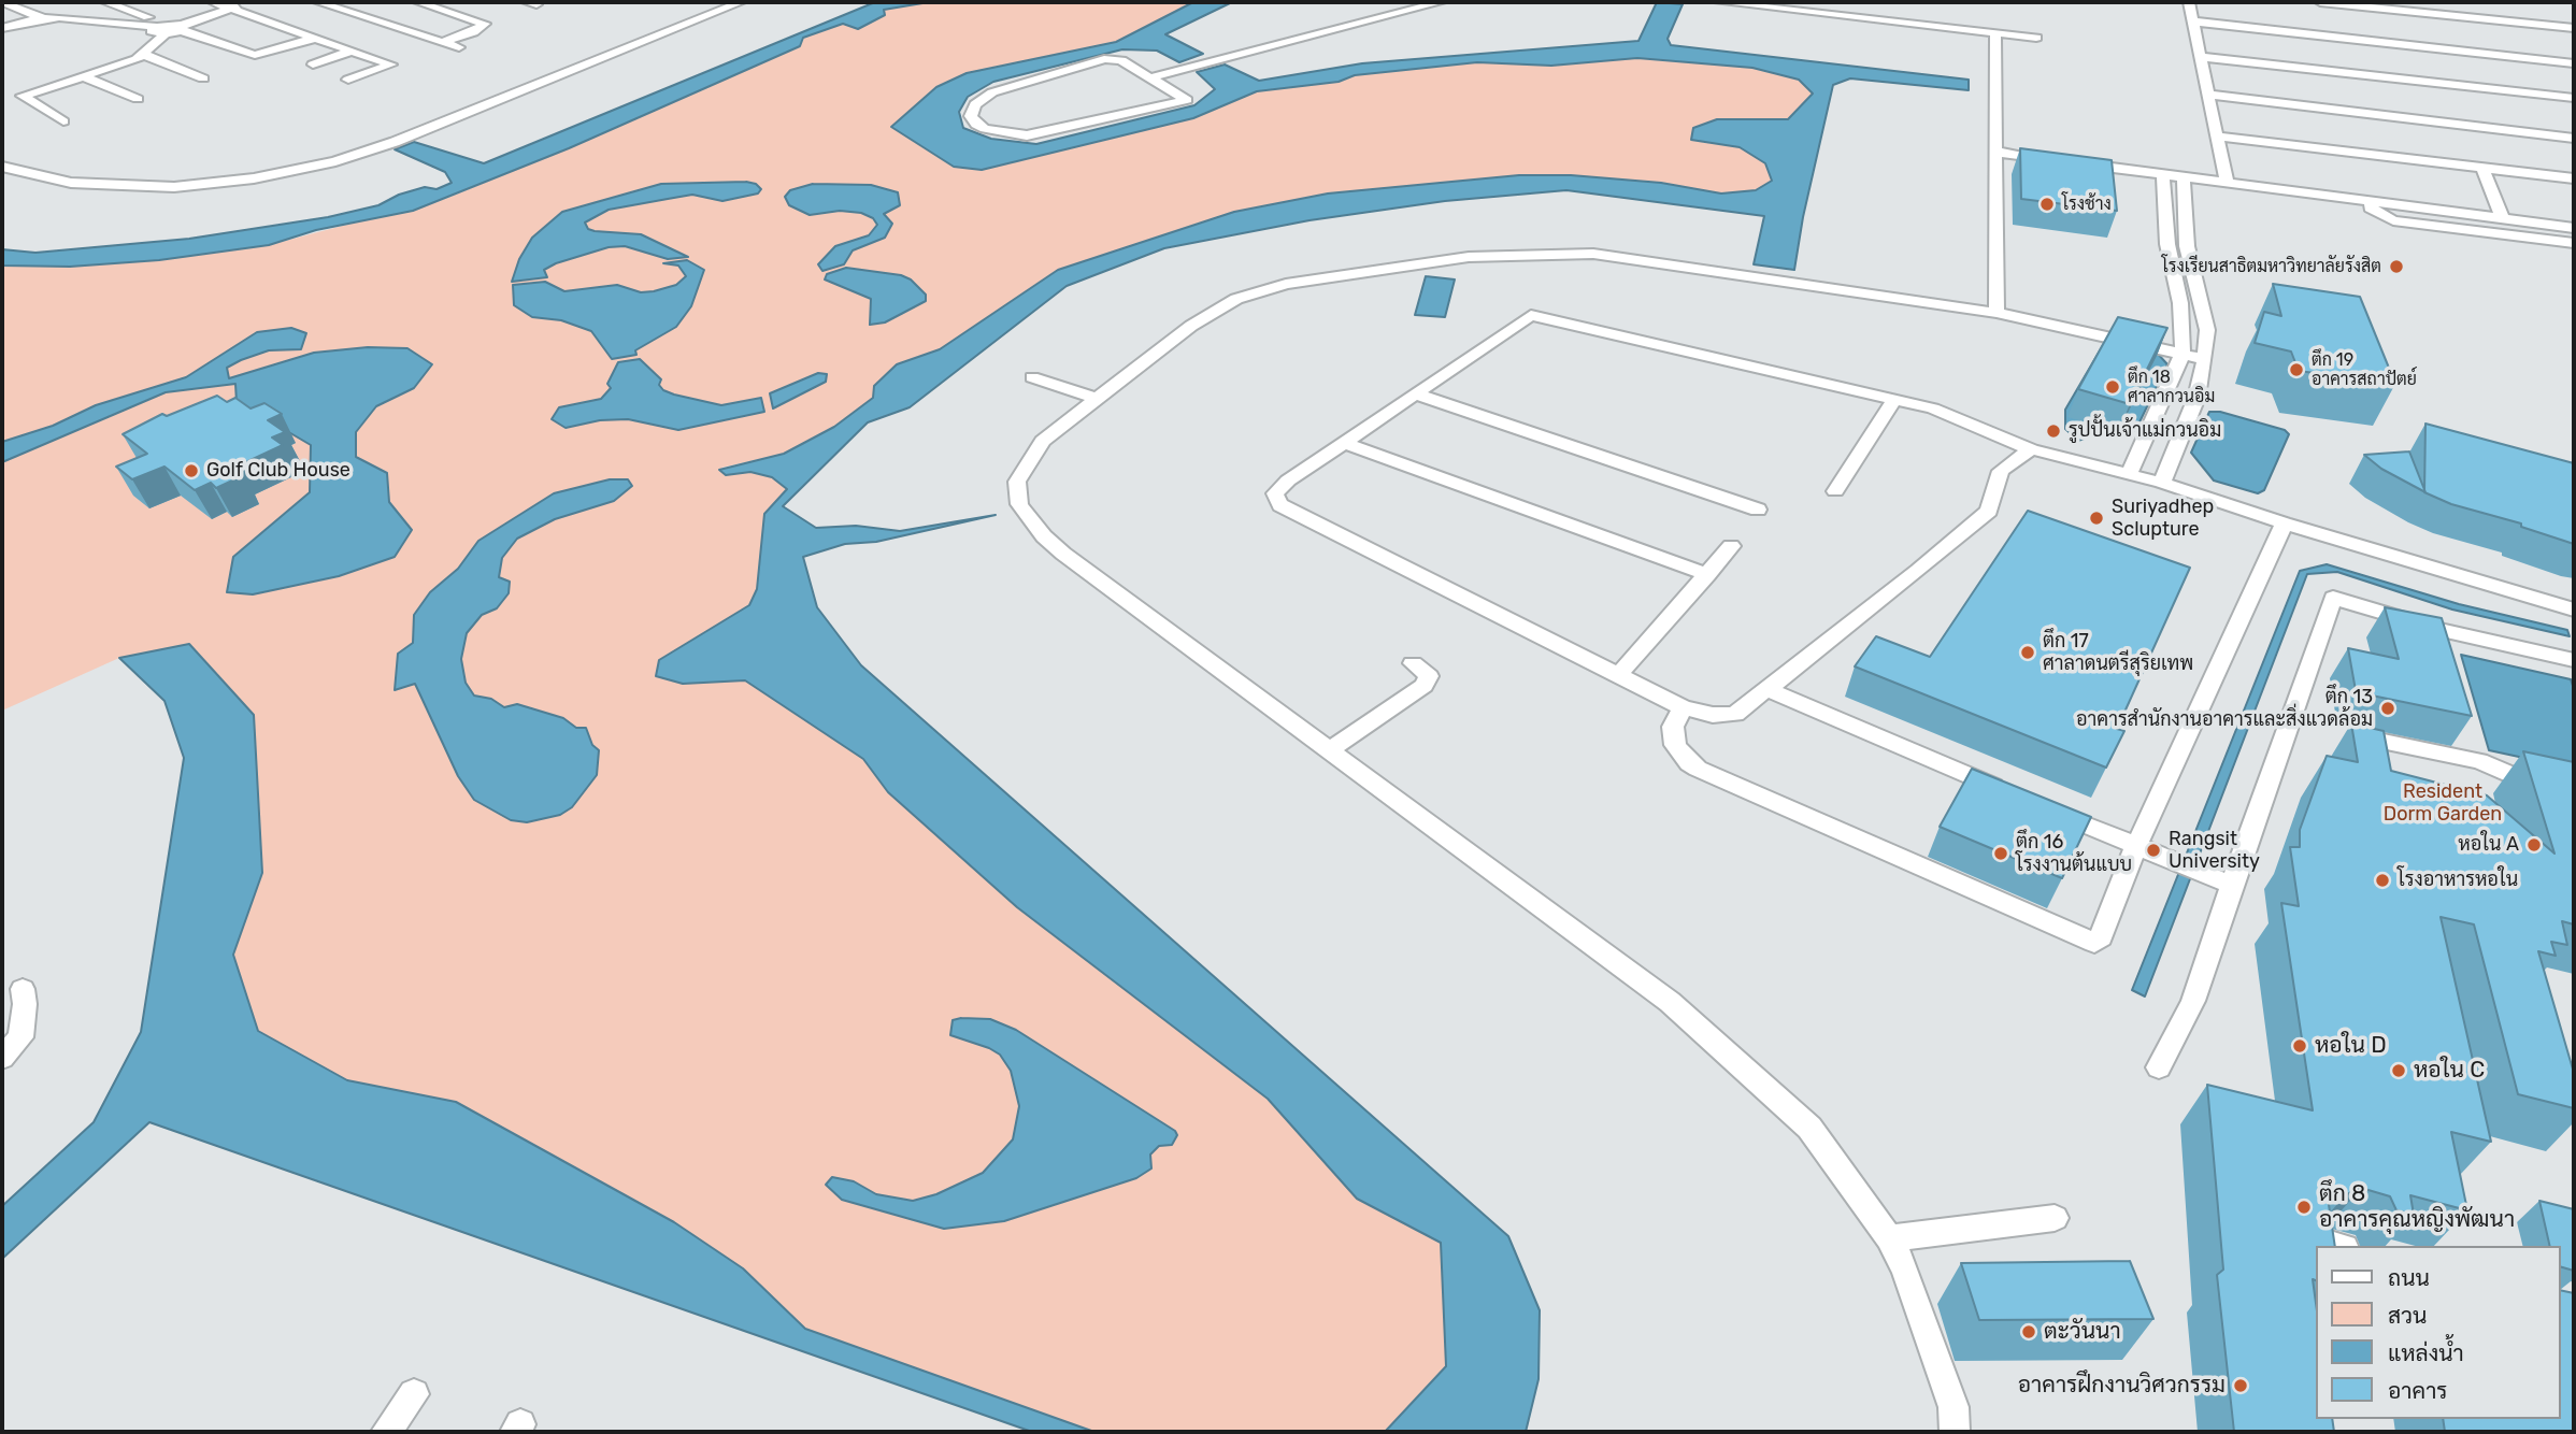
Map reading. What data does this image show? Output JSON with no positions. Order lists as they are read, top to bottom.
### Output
{
  "parks": ["Resident Dorm Garden"],
  "places": [
    "โรงช้าง",
    "โรงเรียนสาธิตมหาวิทยาลัยรังสิต",
    "ตึก 19 อาคารสถาปัตย์",
    "ตึก 18 ศาลากวนอิม",
    "รูปปั้นเจ้าแม่กวนอิม",
    "Golf Club House",
    "Suriyadhep Sclupture",
    "ตึก 17 ศาลาดนตรีสุริยเทพ",
    "ตึก 13 อาคารสำนักงานอาคารและสิ่งแวดล้อม",
    "หอใน A",
    "Rangsit University",
    "ตึก 16 โรงงานต้นแบบ",
    "โรงอาหารหอใน",
    "หอใน D",
    "หอใน C",
    "ตึก 8 อาคารคุณหญิงพัฒนา",
    "ตะวันนา",
    "อาคารฝึกงานวิศวกรรม"
  ],
  "legend": [
    "ถนน",
    "สวน",
    "แหล่งน้ำ",
    "อาคาร"
  ]
}
